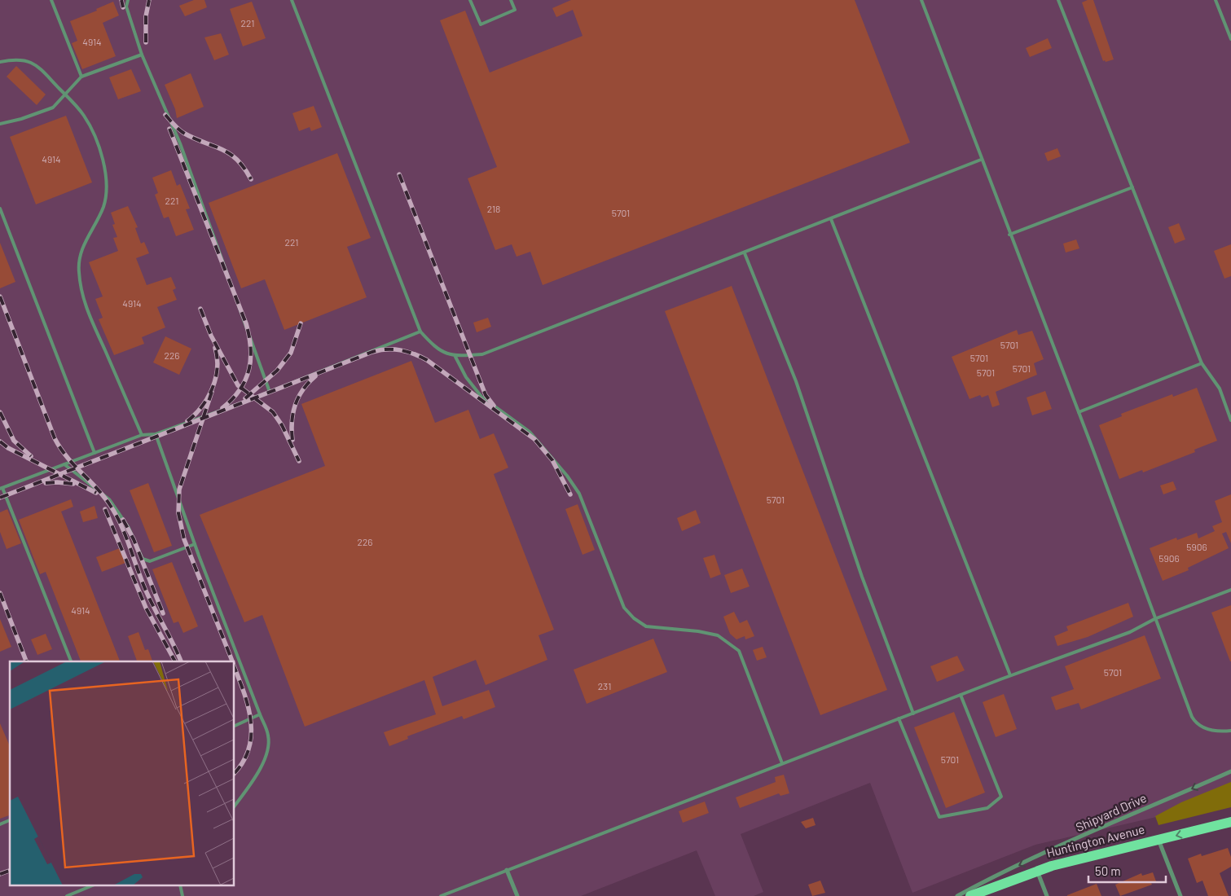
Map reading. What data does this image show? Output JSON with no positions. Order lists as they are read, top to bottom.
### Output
{
  "streets": {
    "main road": ["Huntington Avenue"],
    "street": ["Shipyard Drive"]
  },
  "one_way": ["Shipyard Drive"],
  "house_numbers": [
    "221",
    "4914",
    "4914",
    "221",
    "218",
    "5701",
    "221",
    "4914",
    "5701",
    "226",
    "5701",
    "5701",
    "5701",
    "5701",
    "226",
    "5906",
    "5906",
    "4914",
    "5701",
    "231",
    "5701"
  ],
  "scale_bar": "50 m"
}
